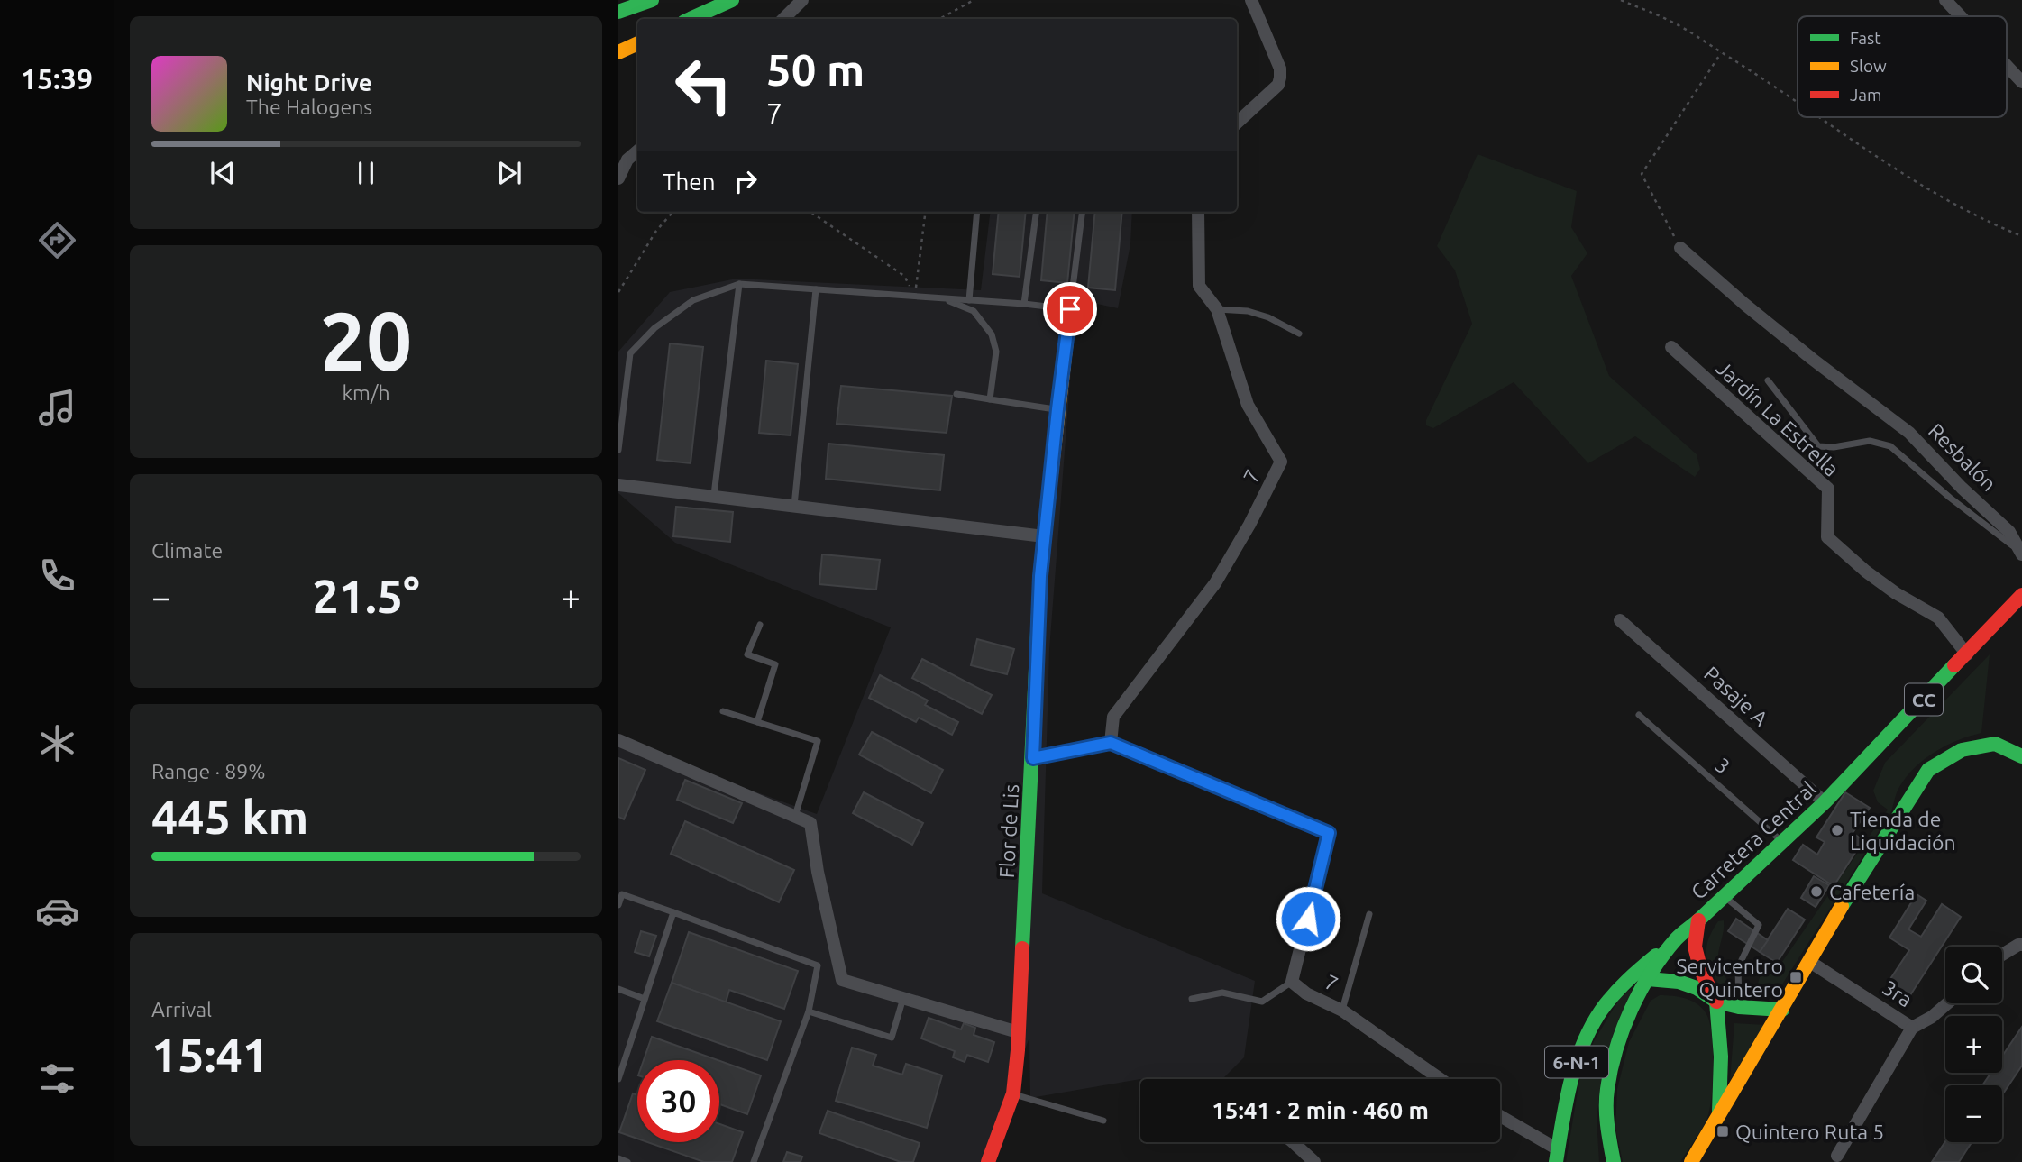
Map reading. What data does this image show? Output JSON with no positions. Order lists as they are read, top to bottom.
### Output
{
  "streets": {
    "main road": [
      "CC",
      "Flor de Lis",
      "Carretera Central",
      "6-N-1"
    ],
    "street": [
      "Jardín La Estrella",
      "Resbalón",
      "7",
      "Pasaje A",
      "3ra"
    ],
    "lane": ["3"]
  },
  "crossings": [
    ["Jardín La Estrella", "Carretera Central"],
    ["Pasaje A", "Carretera Central"],
    ["3", "Carretera Central"]
  ],
  "places": {
    "other": ["Tienda de Liquidación", "Cafetería"],
    "transit": ["Servicentro Quintero", "Quintero Ruta 5"]
  },
  "legend": ["Fast", "Slow", "Jam"],
  "page": {
    "tabs": "15:39",
    "turn": ["50 m", "7"],
    "song": ["Night Drive", "The Halogens"],
    "then": "Then",
    "tile": [
      ["20", "km/h"],
      "Climate",
      ["Range · 89%", "445 km"],
      ["Arrival", "15:41"]
    ],
    "heat": ["−", "21.5°", "+"],
    "map_buttons": ["+", "−"],
    "limit": "30",
    "trip": "15:41 · 2 min · 460 m"
  }
}
